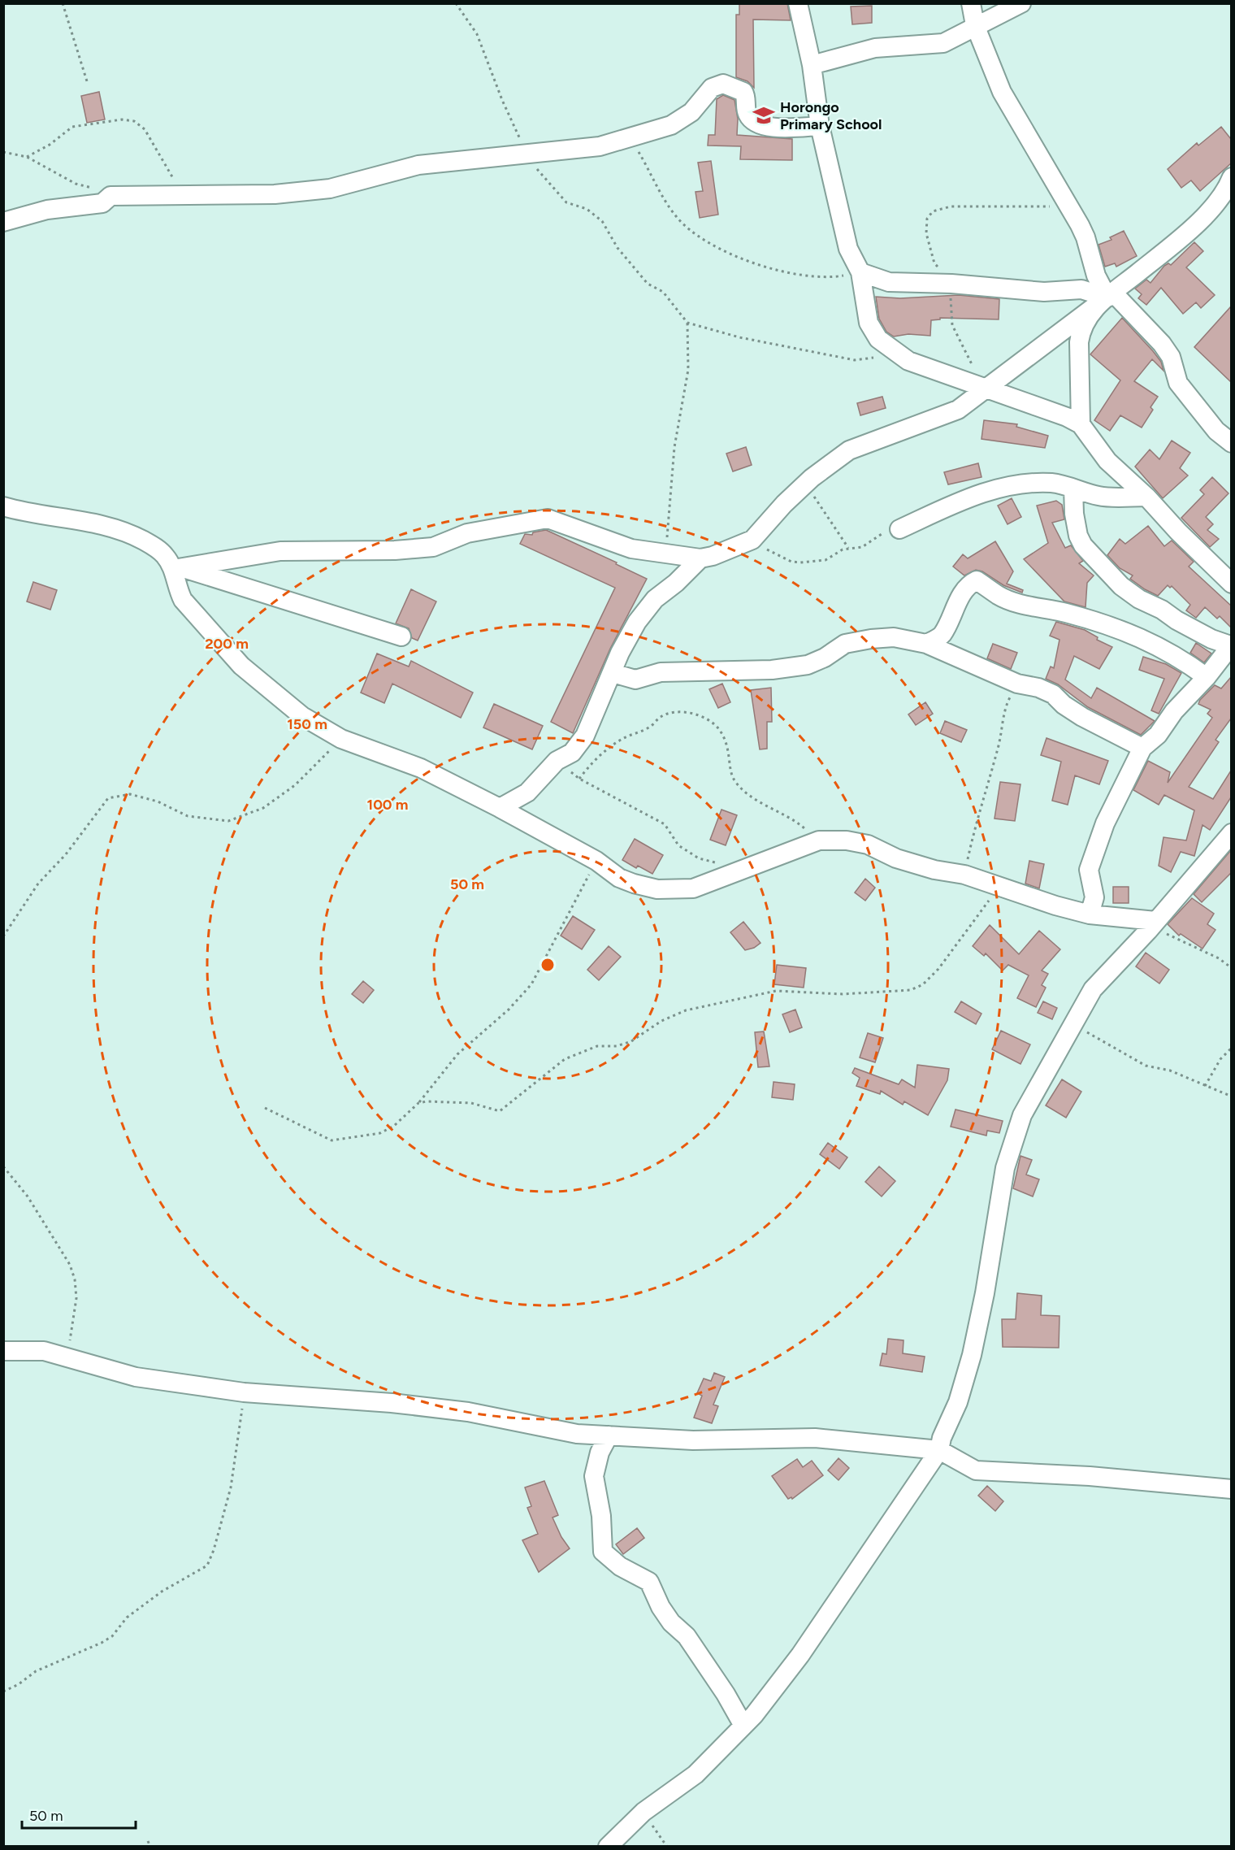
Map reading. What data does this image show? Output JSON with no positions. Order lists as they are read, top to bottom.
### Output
{
  "places": {
    "school or university": ["Horongo Primary School"]
  },
  "scale_bar": "50 m",
  "rings": [
    "200 m",
    "150 m",
    "100 m",
    "50 m"
  ]
}
